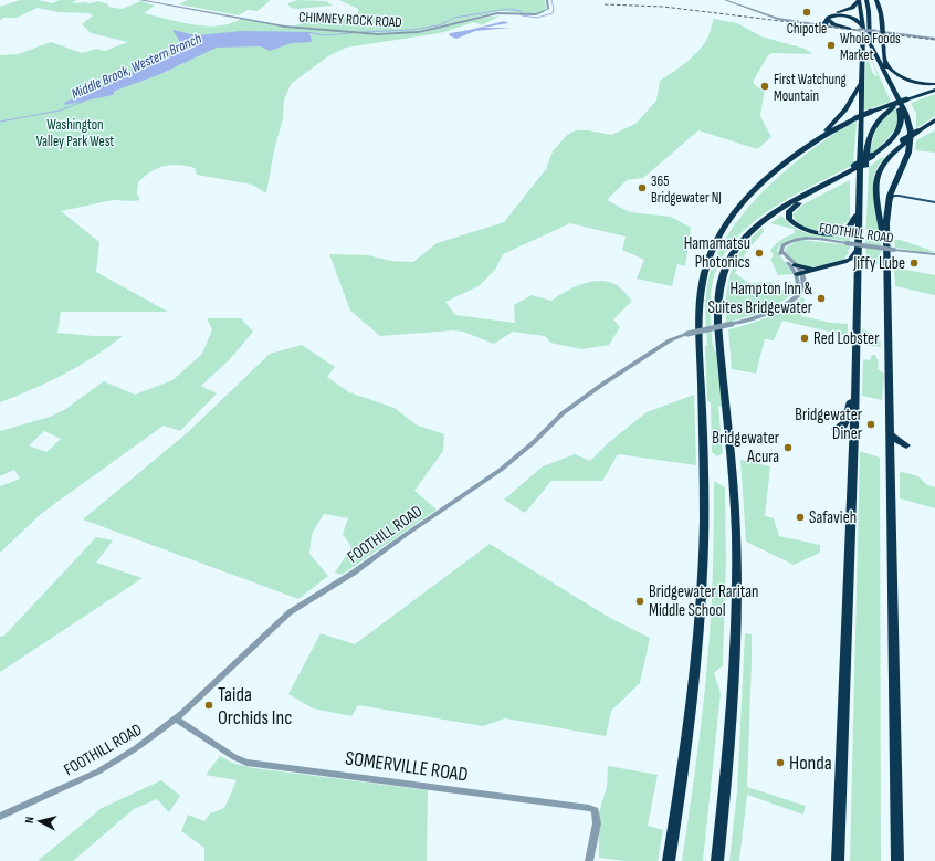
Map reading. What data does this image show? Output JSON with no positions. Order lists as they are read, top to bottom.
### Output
{
  "streets": {
    "street": ["CHIMNEY ROCK ROAD", "FOOTHILL ROAD", "SOMERVILLE ROAD"]
  },
  "crossings": [
    ["FOOTHILL ROAD", "SOMERVILLE ROAD"]
  ],
  "water": ["Middle Brook, Western Branch"],
  "parks": ["Washington Valley Park West"],
  "places": [
    "Chipotle",
    "Whole Foods Market",
    "First Watchung Mountain",
    "365 Bridgewater NJ",
    "Hamamatsu Photonics",
    "Jiffy Lube",
    "Hampton Inn & Suites Bridgewater",
    "Red Lobster",
    "Bridgewater Diner",
    "Bridgewater Acura",
    "Safavieh",
    "Bridgewater Raritan Middle School",
    "Taida Orchids Inc",
    "Honda"
  ],
  "north": "left"
}
